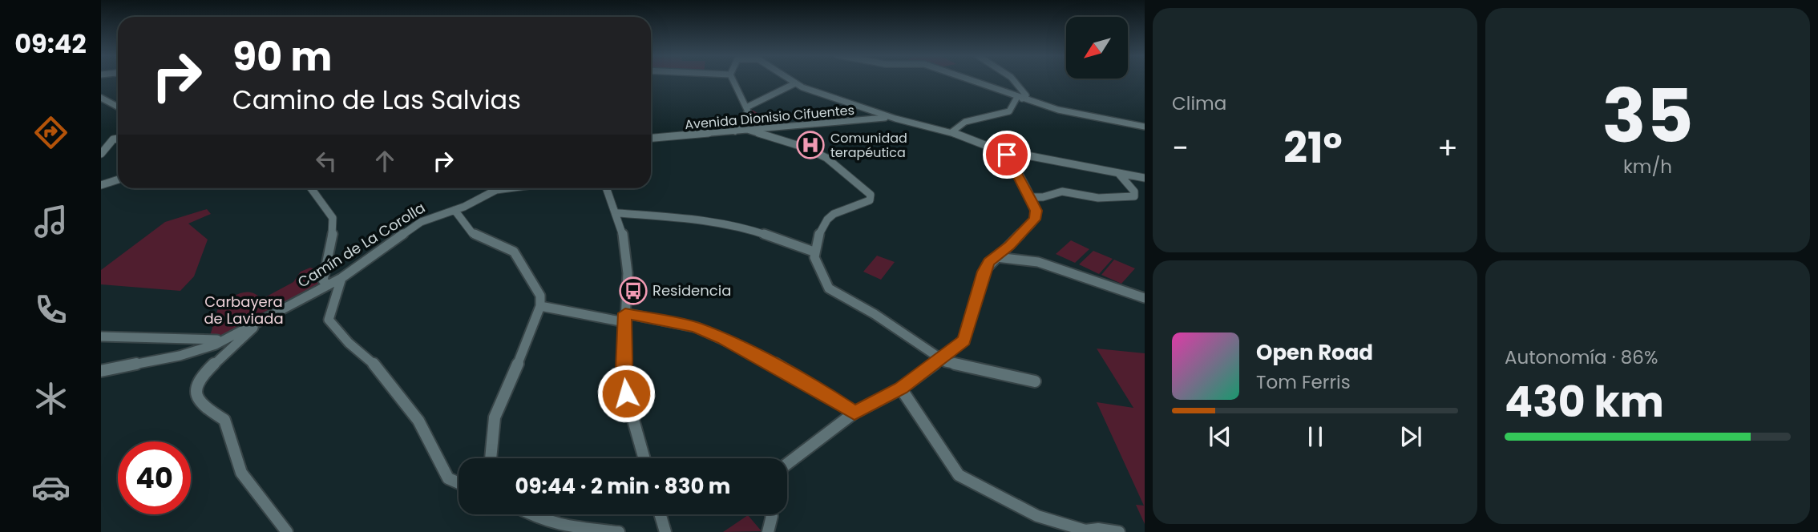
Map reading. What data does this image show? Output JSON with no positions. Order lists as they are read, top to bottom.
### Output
{
  "streets": {
    "street": ["Avenida Dionisio Cifuentes", "Camín de La Corolla"]
  },
  "parks": ["Carbayera de Laviada"],
  "places": {
    "hospital": ["Comunidad terapéutica"],
    "bus stop": ["Residencia"]
  },
  "north": "bottom left",
  "page": {
    "tabs": "09:42",
    "tile": [
      "Clima",
      ["35", "km/h"],
      ["Autonomía · 86%", "430 km"]
    ],
    "turn": ["90 m", "Camino de Las Salvias"],
    "heat": ["−", "21°", "+"],
    "song": ["Open Road", "Tom Ferris"],
    "limit": "40",
    "trip": "09:44 · 2 min · 830 m"
  }
}
